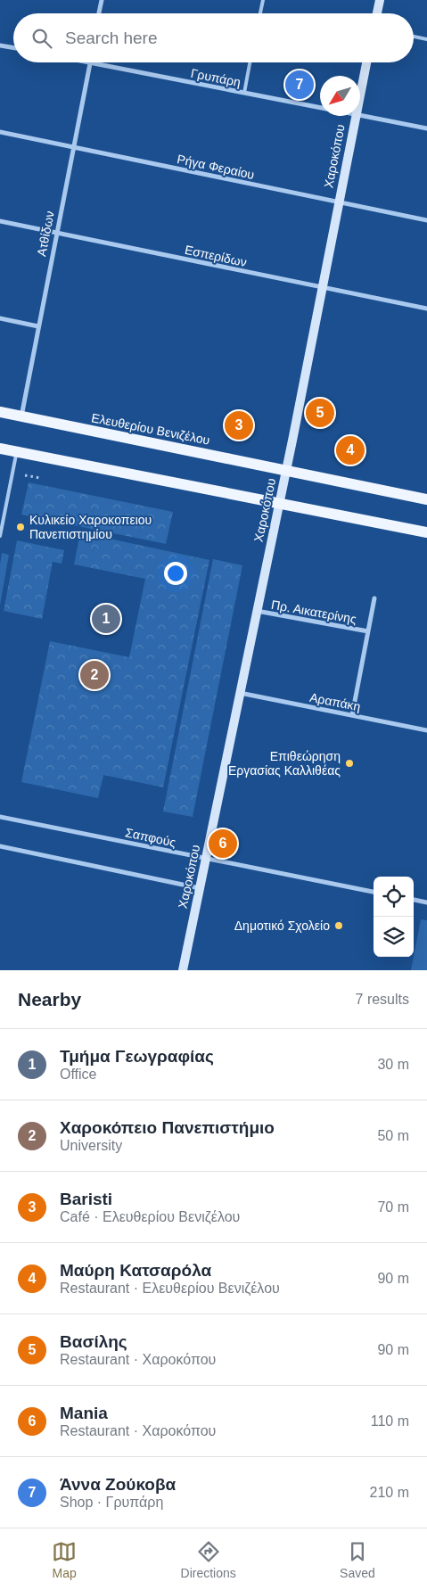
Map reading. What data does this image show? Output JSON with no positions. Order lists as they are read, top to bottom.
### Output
{
  "streets": {
    "main road": ["Ελευθερίου Βενιζέλου"],
    "street": [
      "Γρυπάρη",
      "Χαροκόπου",
      "Ρήγα Φεραίου",
      "Ατθίδων",
      "Εσπερίδων",
      "Πρ. Αικατερίνης",
      "Αραπάκη",
      "Σαπφούς"
    ]
  },
  "crossings": [
    ["Γρυπάρη", "Ατθίδων"],
    ["Χαροκόπου", "Ρήγα Φεραίου"],
    ["Χαροκόπου", "Εσπερίδων"],
    ["Χαροκόπου", "Ελευθερίου Βενιζέλου"],
    ["Χαροκόπου", "Πρ. Αικατερίνης"],
    ["Χαροκόπου", "Αραπάκη"],
    ["Χαροκόπου", "Σαπφούς"],
    ["Ρήγα Φεραίου", "Ατθίδων"],
    ["Ατθίδων", "Εσπερίδων"],
    ["Ατθίδων", "Ελευθερίου Βενιζέλου"],
    ["Πρ. Αικατερίνης", "Αραπάκη"]
  ],
  "places": ["Κυλικείο Χαροκοπειου Πανεπιστημίου", "Επιθεώρηση Εργασίας Καλλιθέας", "Δημοτικό Σχολείο"],
  "north": "bottom left",
  "page": {
    "search": "Search here",
    "pins": [
      "7",
      "5",
      "3",
      "4",
      "1",
      "2",
      "6"
    ],
    "heading": ["Nearby", "7 results"],
    "list": [
      {
        "mark": "1",
        "name": "Τμήμα Γεωγραφίας",
        "note": "Office",
        "value": "30 m"
      },
      {
        "mark": "2",
        "name": "Χαροκόπειο Πανεπιστήμιο",
        "note": "University",
        "value": "50 m"
      },
      {
        "mark": "3",
        "name": "Baristi",
        "note": "Café · Ελευθερίου Βενιζέλου",
        "value": "70 m"
      },
      {
        "mark": "4",
        "name": "Μαύρη Κατσαρόλα",
        "note": "Restaurant · Ελευθερίου Βενιζέλου",
        "value": "90 m"
      },
      {
        "mark": "5",
        "name": "Βασίλης",
        "note": "Restaurant · Χαροκόπου",
        "value": "90 m"
      },
      {
        "mark": "6",
        "name": "Mania",
        "note": "Restaurant · Χαροκόπου",
        "value": "110 m"
      },
      {
        "mark": "7",
        "name": "Άννα Ζούκοβα",
        "note": "Shop · Γρυπάρη",
        "value": "210 m"
      }
    ],
    "nav": ["Map", "Directions", "Saved"]
  }
}
